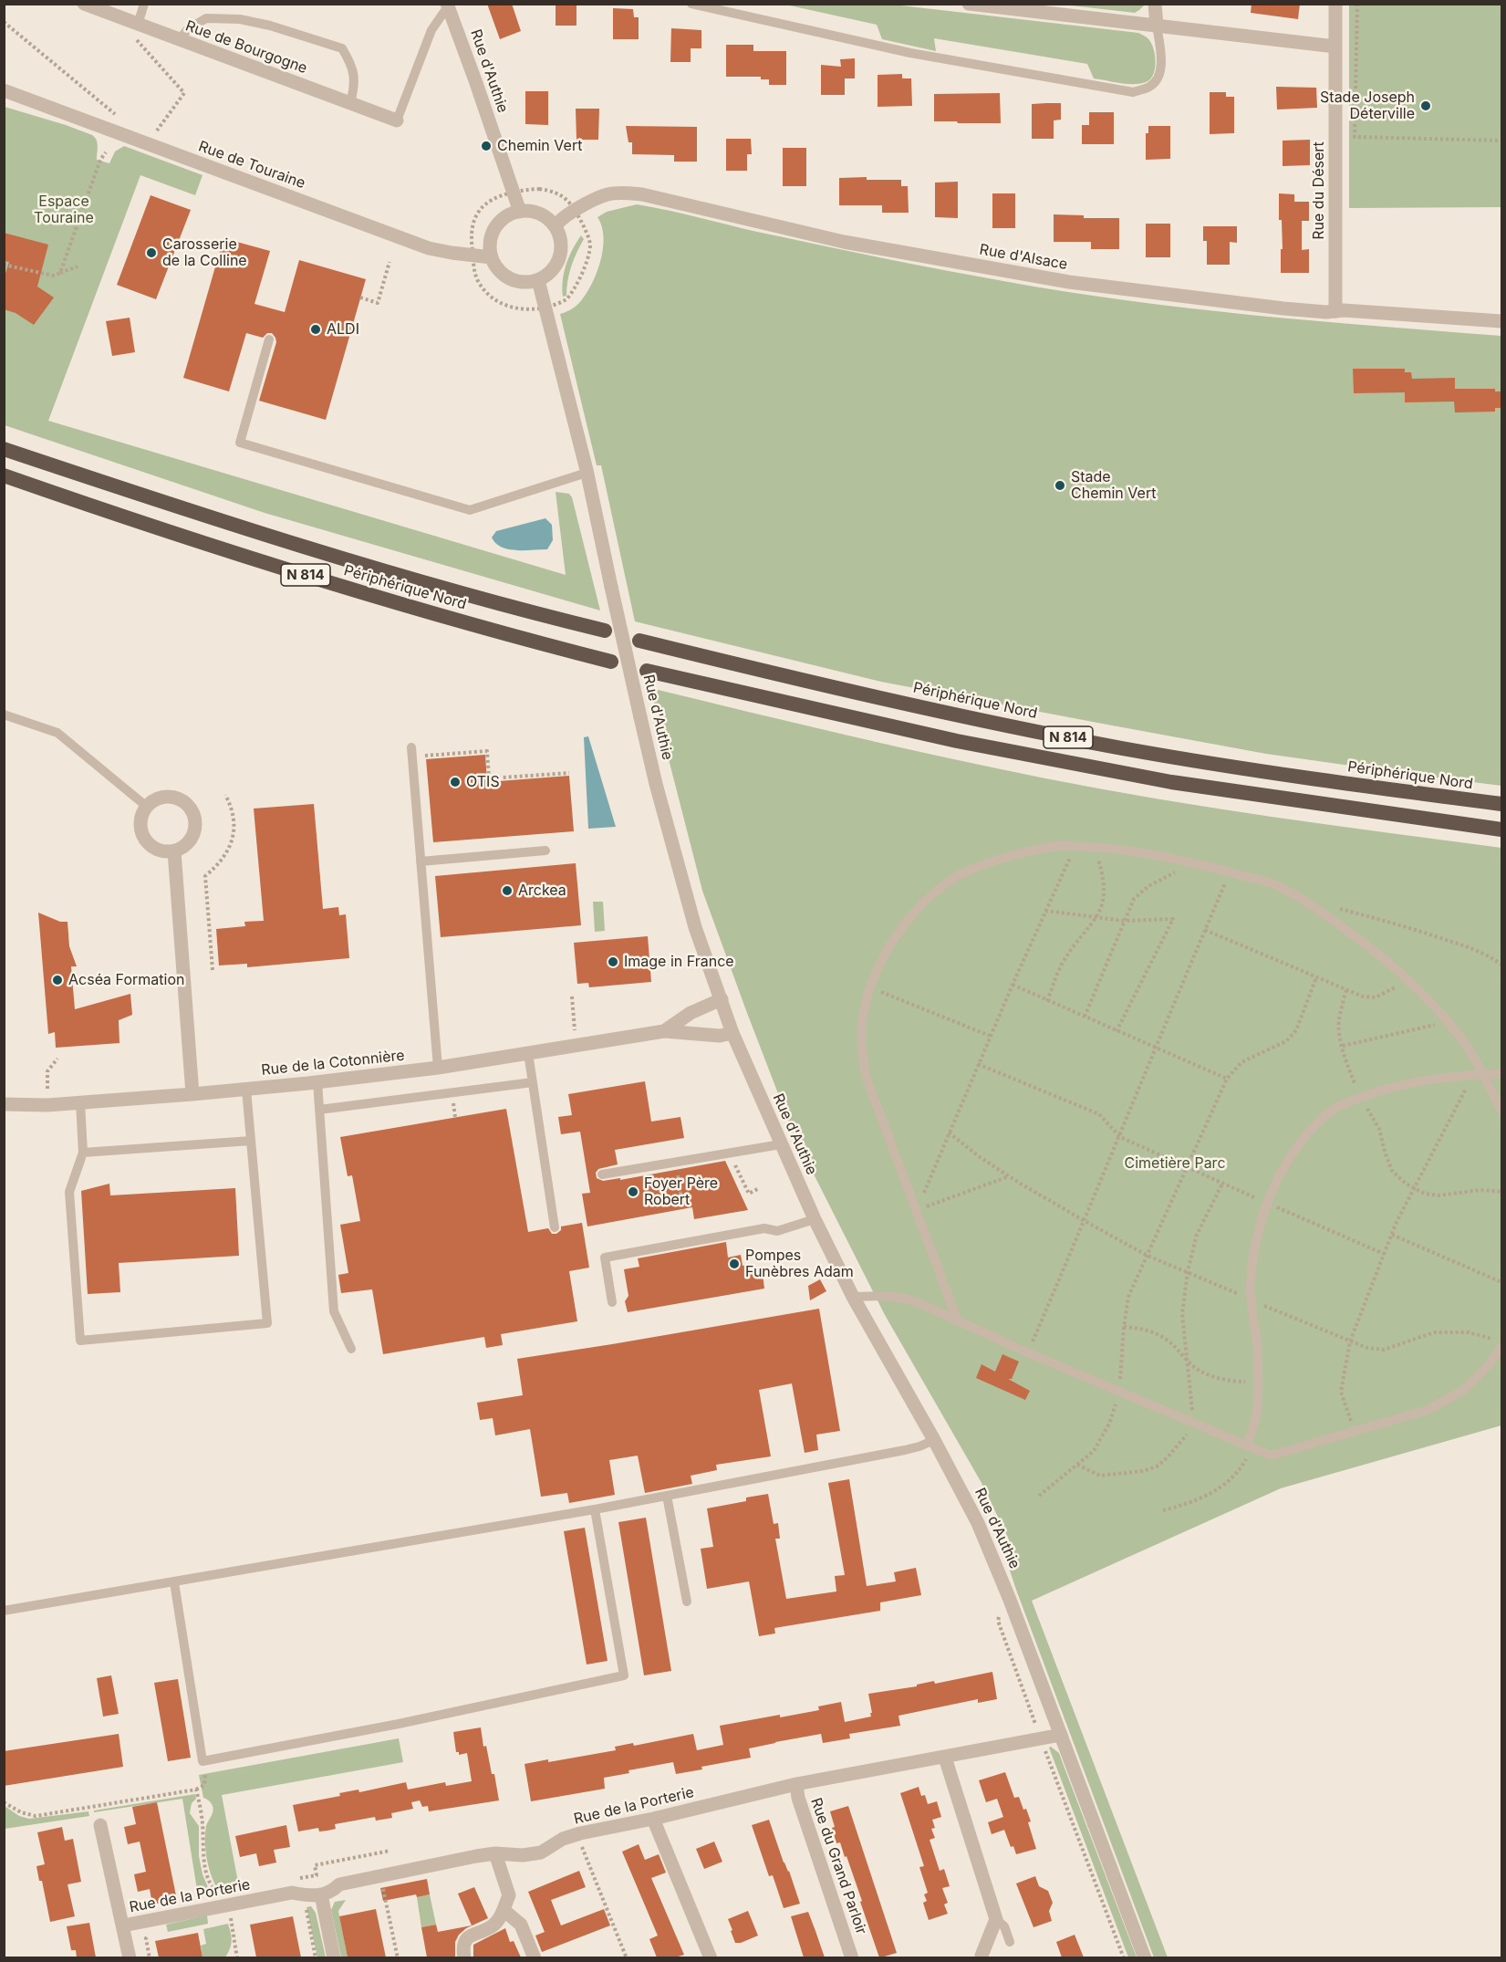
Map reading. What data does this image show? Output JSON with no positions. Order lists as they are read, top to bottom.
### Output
{
  "streets": {
    "highway": ["N 814", "Périphérique Nord"],
    "street": [
      "Rue de Bourgogne",
      "Rue d'Authie",
      "Rue de Touraine",
      "Rue du Désert",
      "Rue d'Alsace",
      "Rue de la Cotonnière",
      "Rue de la Porterie",
      "Rue du Grand Parloir"
    ]
  },
  "crossings": [
    ["Rue d'Authie", "Rue de Touraine"],
    ["Rue d'Authie", "Rue d'Alsace"],
    ["Rue d'Authie", "Rue de la Cotonnière"],
    ["Rue d'Authie", "Rue de la Porterie"],
    ["Rue de Touraine", "Rue d'Alsace"],
    ["Rue du Désert", "Rue d'Alsace"],
    ["Rue de la Porterie", "Rue du Grand Parloir"]
  ],
  "parks": ["Espace Touraine", "Cimetière Parc"],
  "places": [
    "Stade Joseph Déterville",
    "Chemin Vert",
    "Carosserie de la Colline",
    "ALDI",
    "Stade Chemin Vert",
    "OTIS",
    "Arckea",
    "Image in France",
    "Acséa Formation",
    "Foyer Père Robert",
    "Pompes Funèbres Adam"
  ]
}
